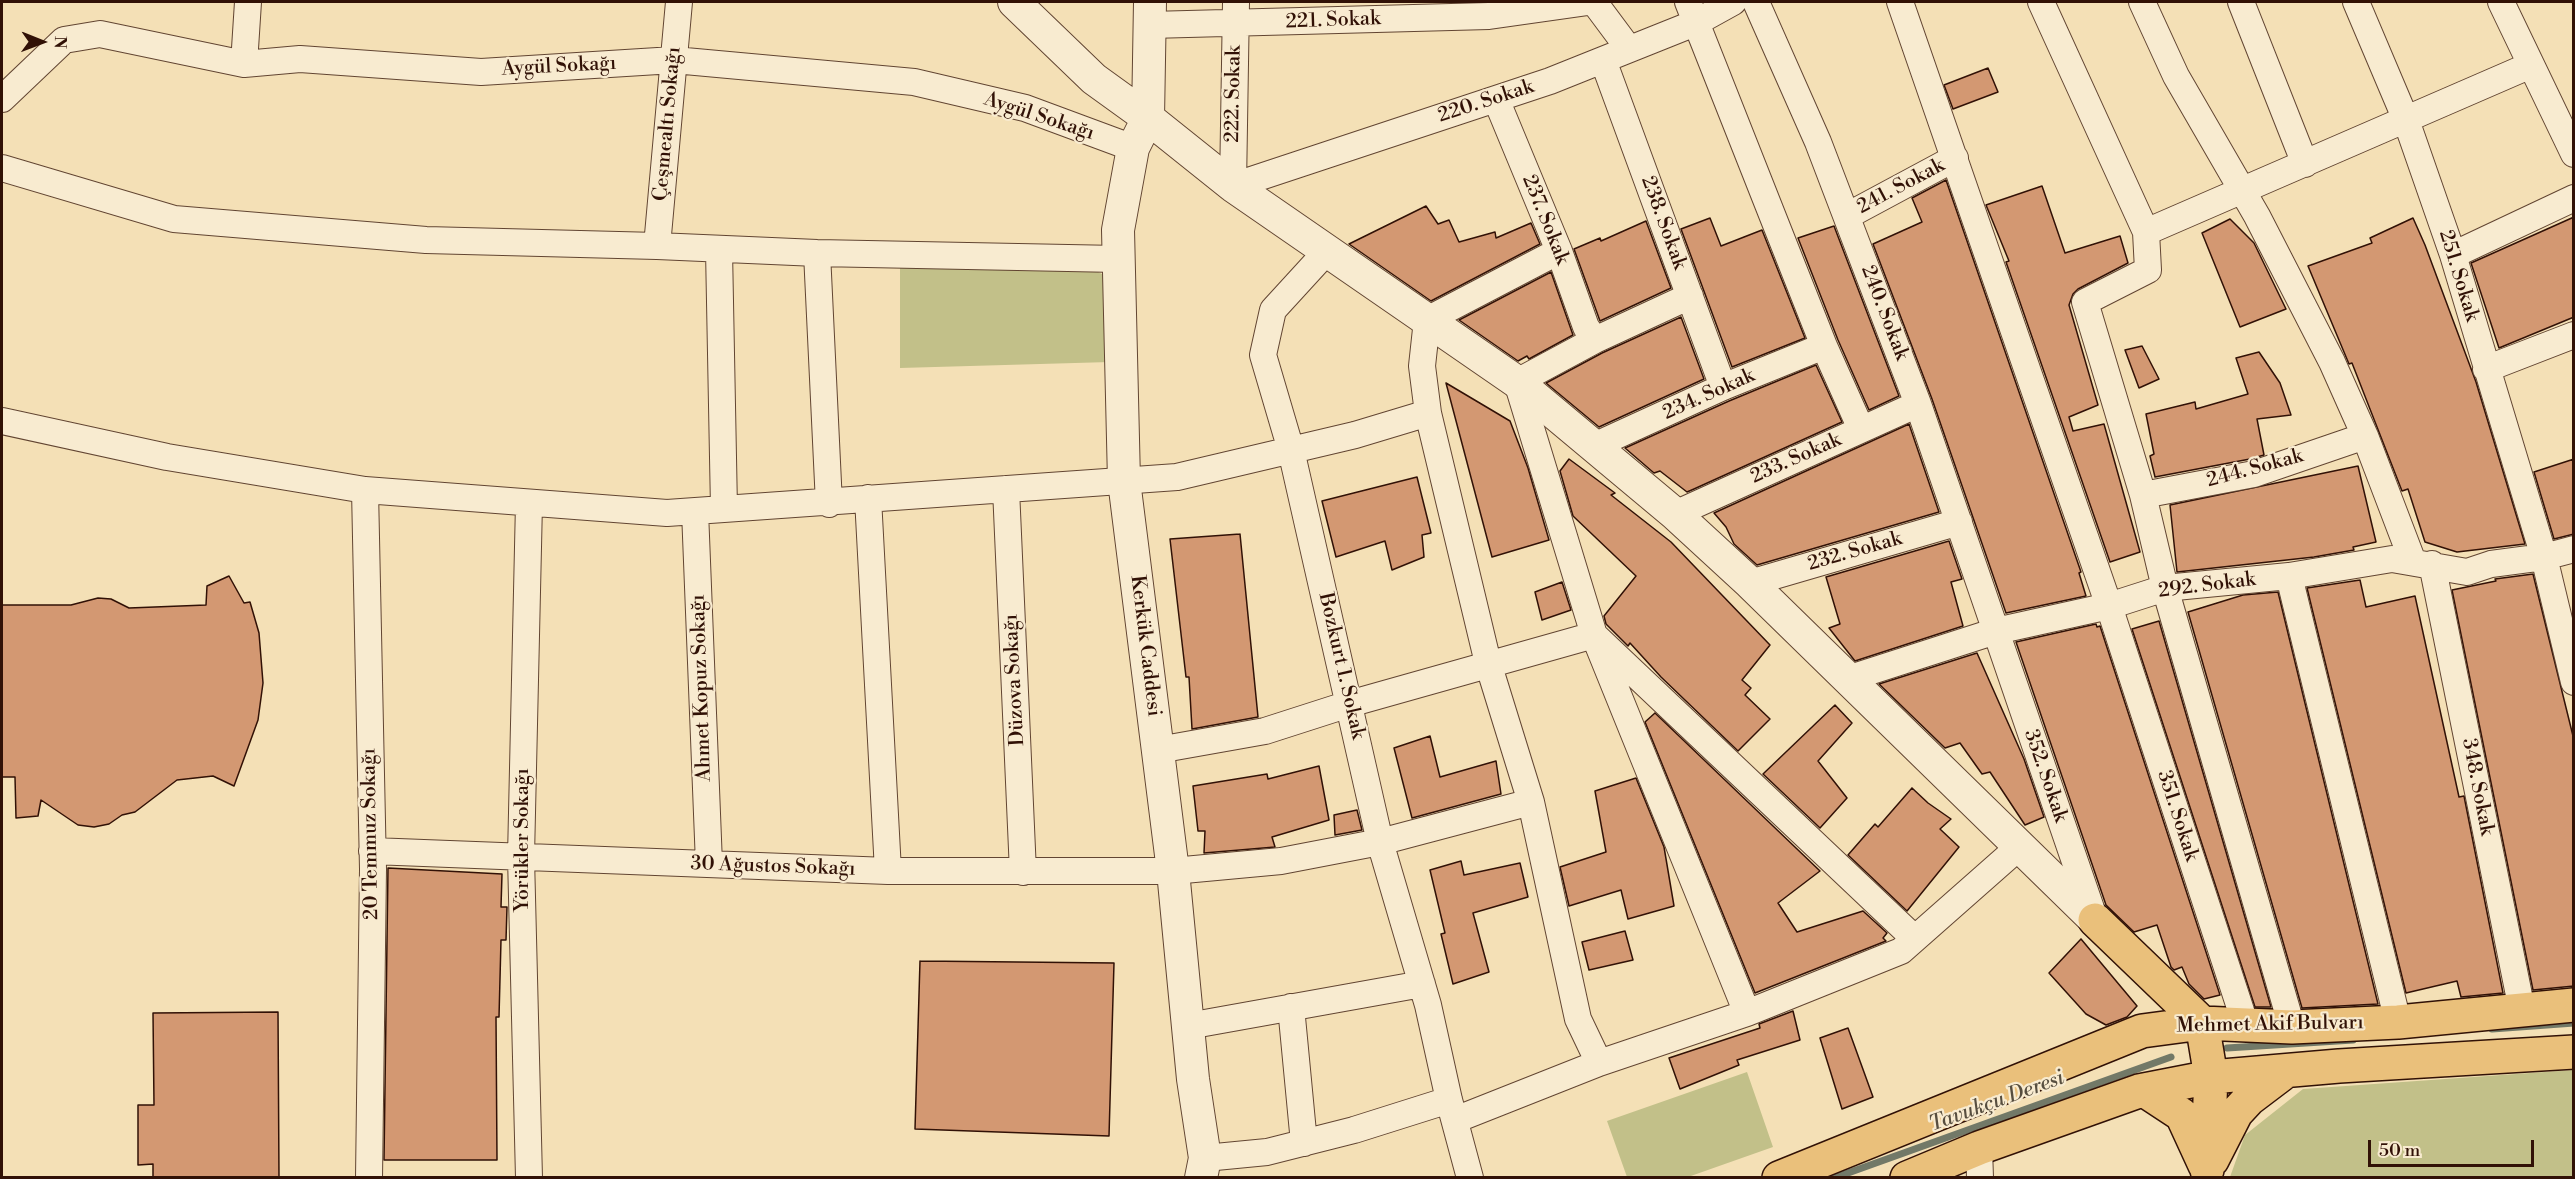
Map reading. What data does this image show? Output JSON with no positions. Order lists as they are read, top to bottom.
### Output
{
  "streets": {
    "main road": ["Mehmet Akif Bulvarı"],
    "street": [
      "221. Sokak",
      "Aygül Sokağı",
      "222. Sokak",
      "220. Sokak",
      "Çeşmealtı Sokağı",
      "241. Sokak",
      "237. Sokak",
      "238. Sokak",
      "251. Sokak",
      "240. Sokak",
      "234. Sokak",
      "233. Sokak",
      "244. Sokak",
      "232. Sokak",
      "292. Sokak",
      "Kerkük Caddesi",
      "Bozkurt 1. Sokak",
      "Düzova Sokağı",
      "Ahmet Kopuz Sokağı",
      "352. Sokak",
      "348. Sokak",
      "351. Sokak",
      "20 Temmuz Sokağı",
      "Yörükler Sokağı",
      "30 Ağustos Sokağı"
    ]
  },
  "crossings": [
    ["221. Sokak", "222. Sokak"],
    ["Aygül Sokağı", "Çeşmealtı Sokağı"],
    ["Aygül Sokağı", "Kerkük Caddesi"],
    ["222. Sokak", "220. Sokak"],
    ["220. Sokak", "237. Sokak"],
    ["220. Sokak", "238. Sokak"],
    ["241. Sokak", "240. Sokak"],
    ["241. Sokak", "351. Sokak"],
    ["238. Sokak", "234. Sokak"],
    ["251. Sokak", "292. Sokak"],
    ["240. Sokak", "233. Sokak"],
    ["240. Sokak", "232. Sokak"],
    ["240. Sokak", "292. Sokak"],
    ["240. Sokak", "352. Sokak"],
    ["244. Sokak", "348. Sokak"],
    ["292. Sokak", "352. Sokak"],
    ["292. Sokak", "348. Sokak"],
    ["292. Sokak", "351. Sokak"],
    ["Kerkük Caddesi", "30 Ağustos Sokağı"],
    ["Bozkurt 1. Sokak", "30 Ağustos Sokağı"],
    ["Düzova Sokağı", "30 Ağustos Sokağı"],
    ["Ahmet Kopuz Sokağı", "30 Ağustos Sokağı"],
    ["348. Sokak", "Mehmet Akif Bulvarı"],
    ["351. Sokak", "Mehmet Akif Bulvarı"],
    ["20 Temmuz Sokağı", "30 Ağustos Sokağı"],
    ["Yörükler Sokağı", "30 Ağustos Sokağı"]
  ],
  "water": ["Tavukçu Deresi"],
  "scale_bar": "50 m",
  "north": "right"
}
